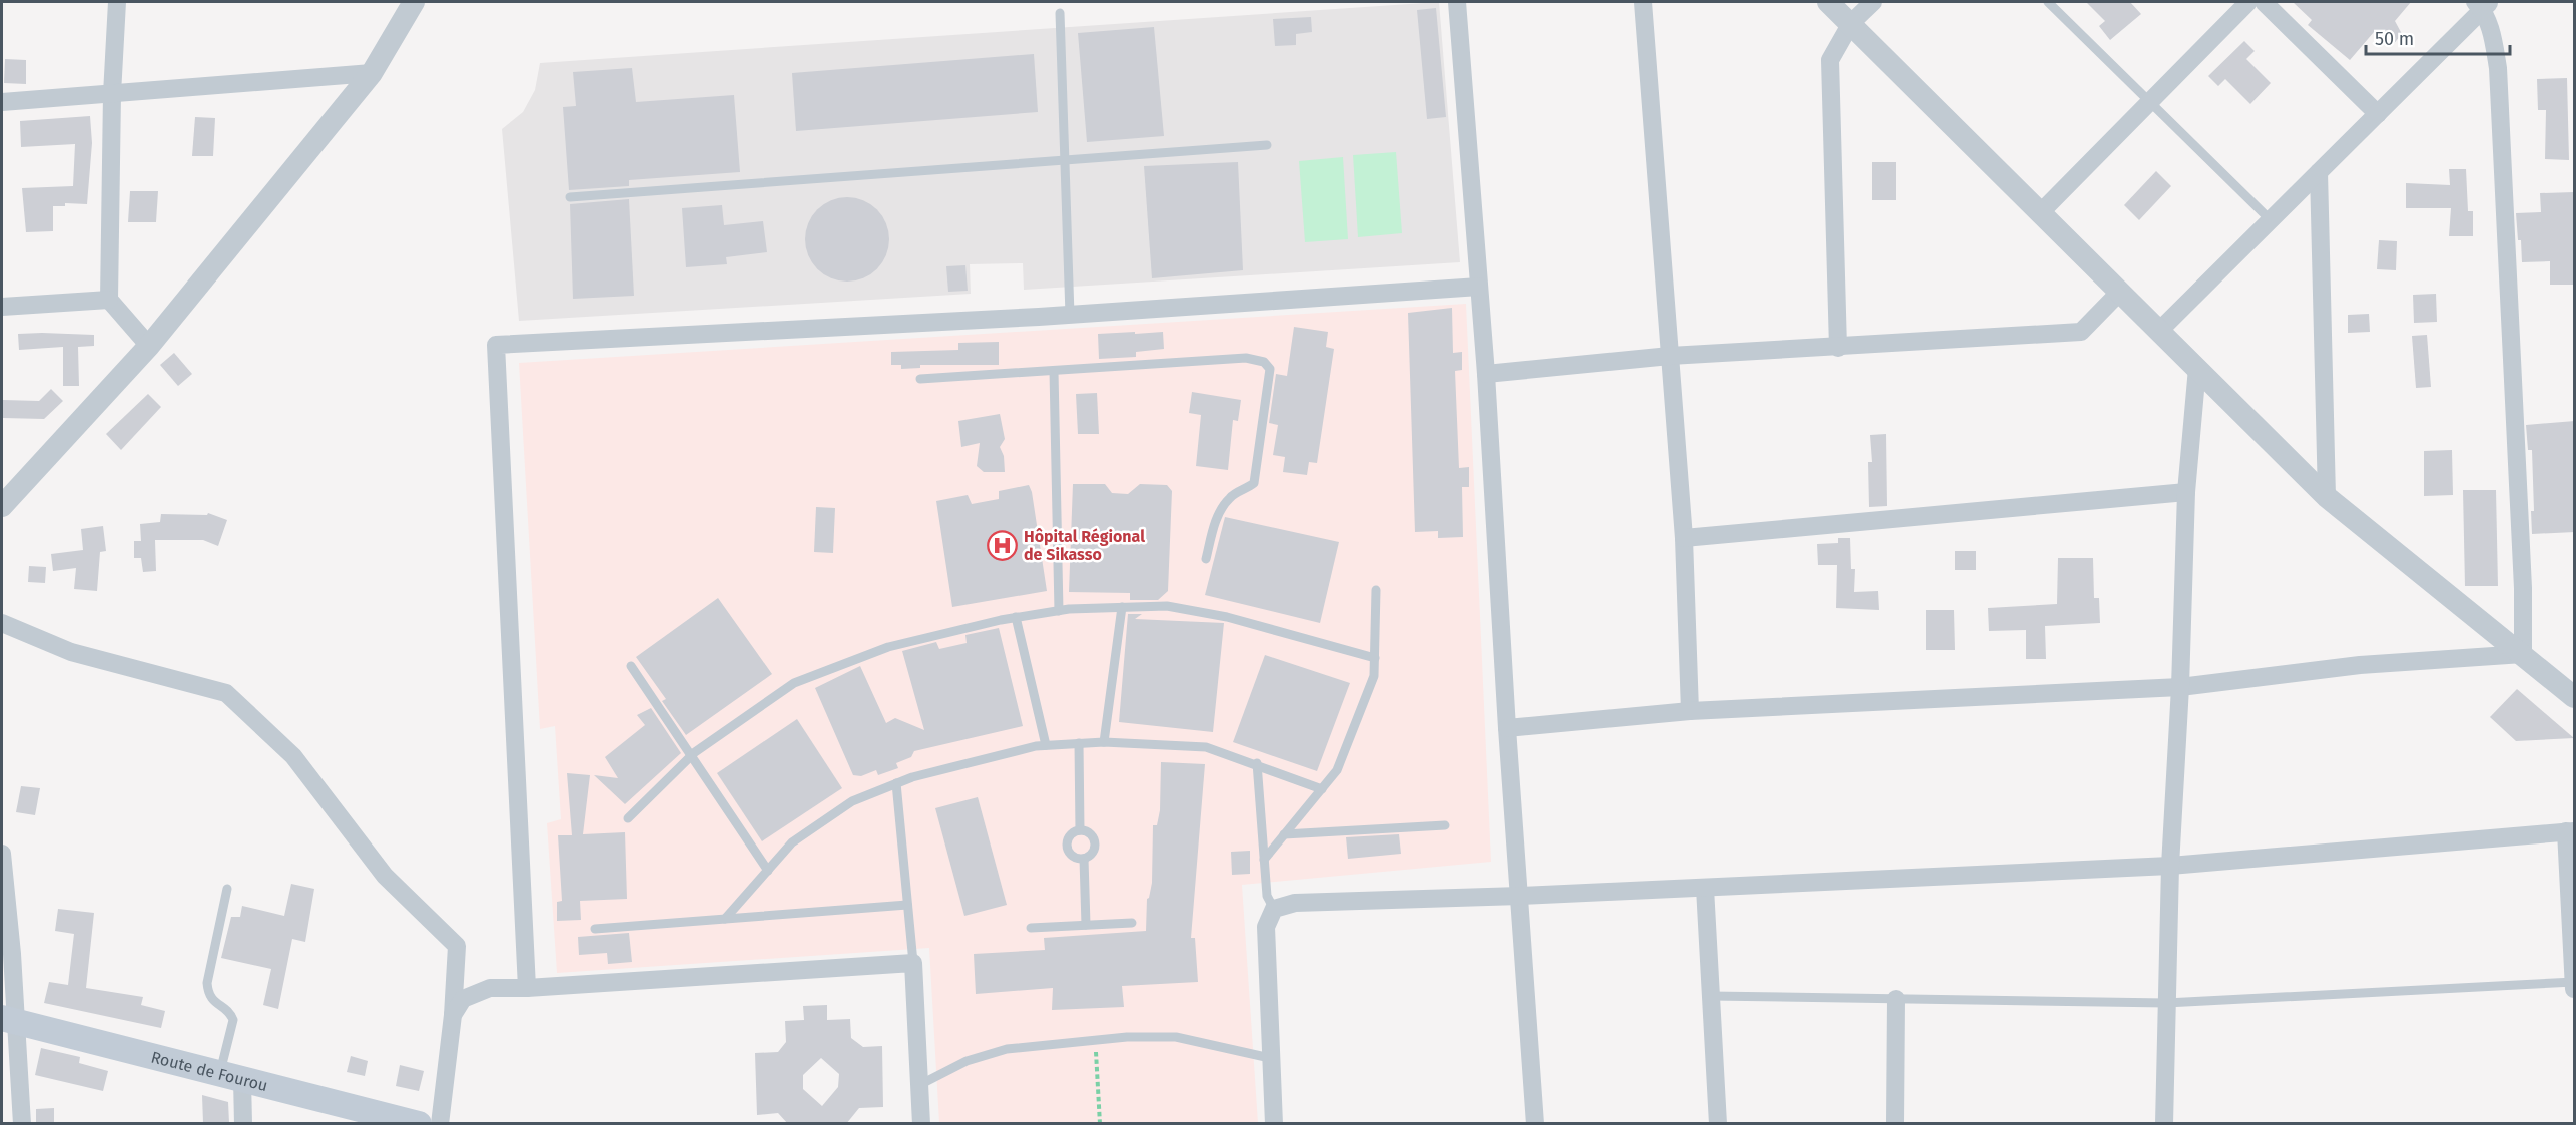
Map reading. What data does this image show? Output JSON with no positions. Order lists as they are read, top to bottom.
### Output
{
  "streets": {
    "main road": ["Route de Fourou"]
  },
  "places": {
    "hospital": ["Hôpital Régional de Sikasso"]
  },
  "scale_bar": "50 m"
}
